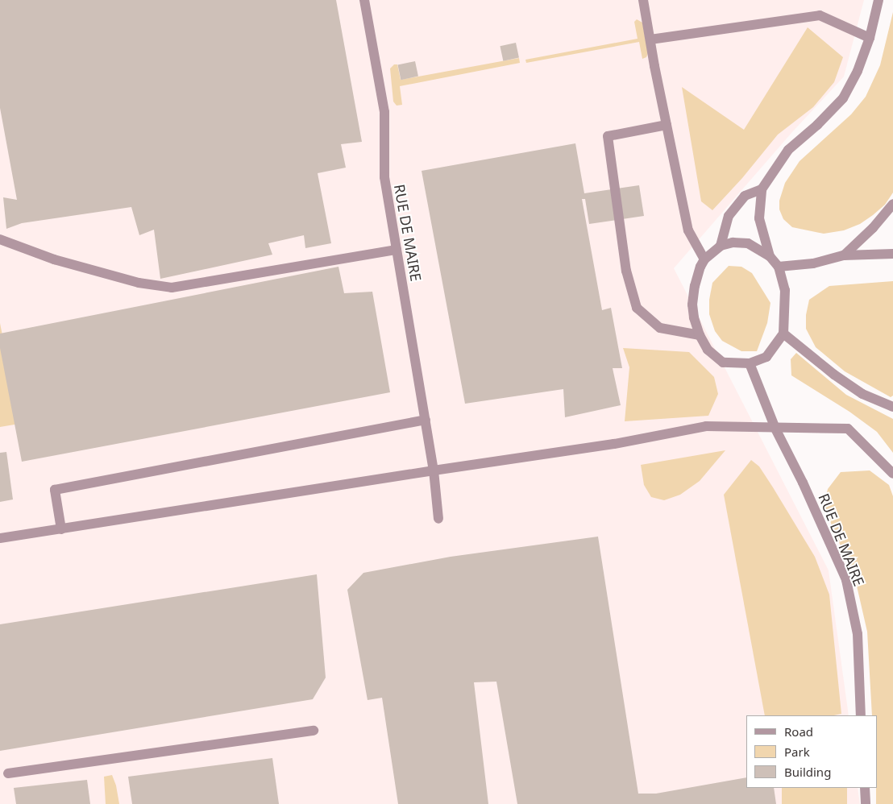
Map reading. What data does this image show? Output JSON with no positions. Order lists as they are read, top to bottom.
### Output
{
  "streets": {
    "street": ["RUE DE MAIRE"]
  },
  "legend": ["Road", "Park", "Building"]
}
